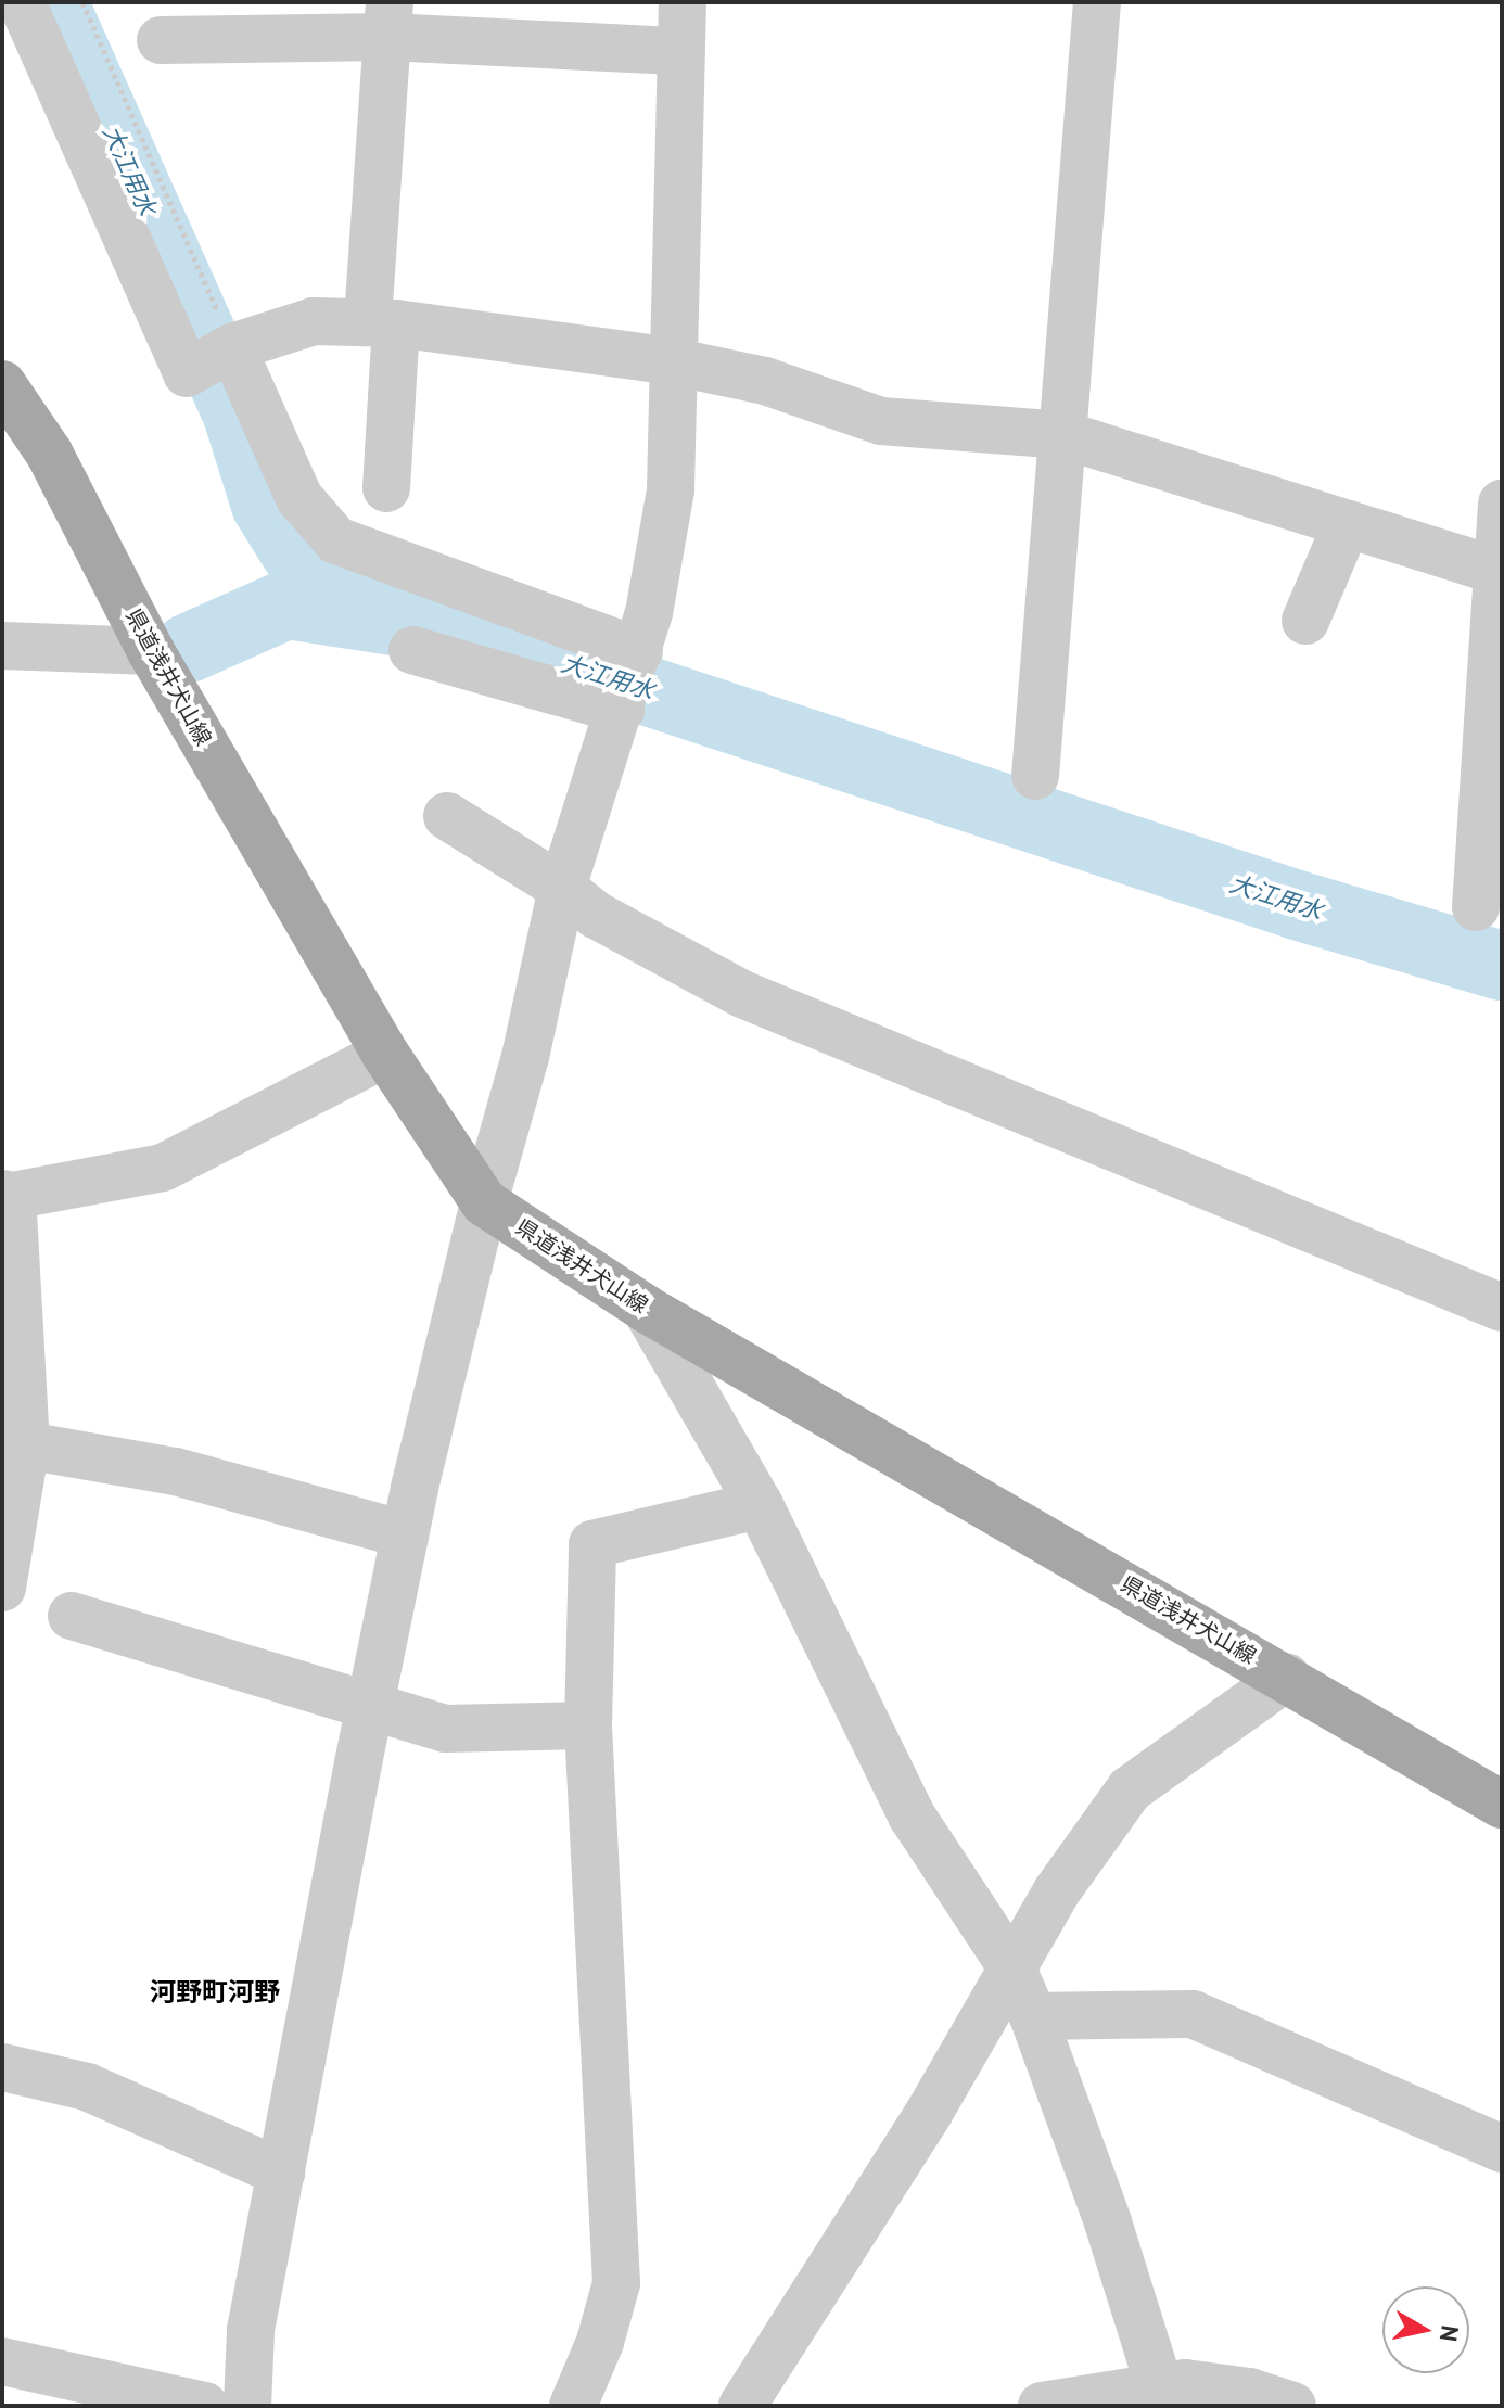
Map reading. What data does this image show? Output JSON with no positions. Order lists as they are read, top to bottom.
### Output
{
  "streets": {
    "main road": ["県道浅井犬山線"]
  },
  "districts": ["河野町河野"],
  "water": ["大江用水"],
  "north": "right"
}
